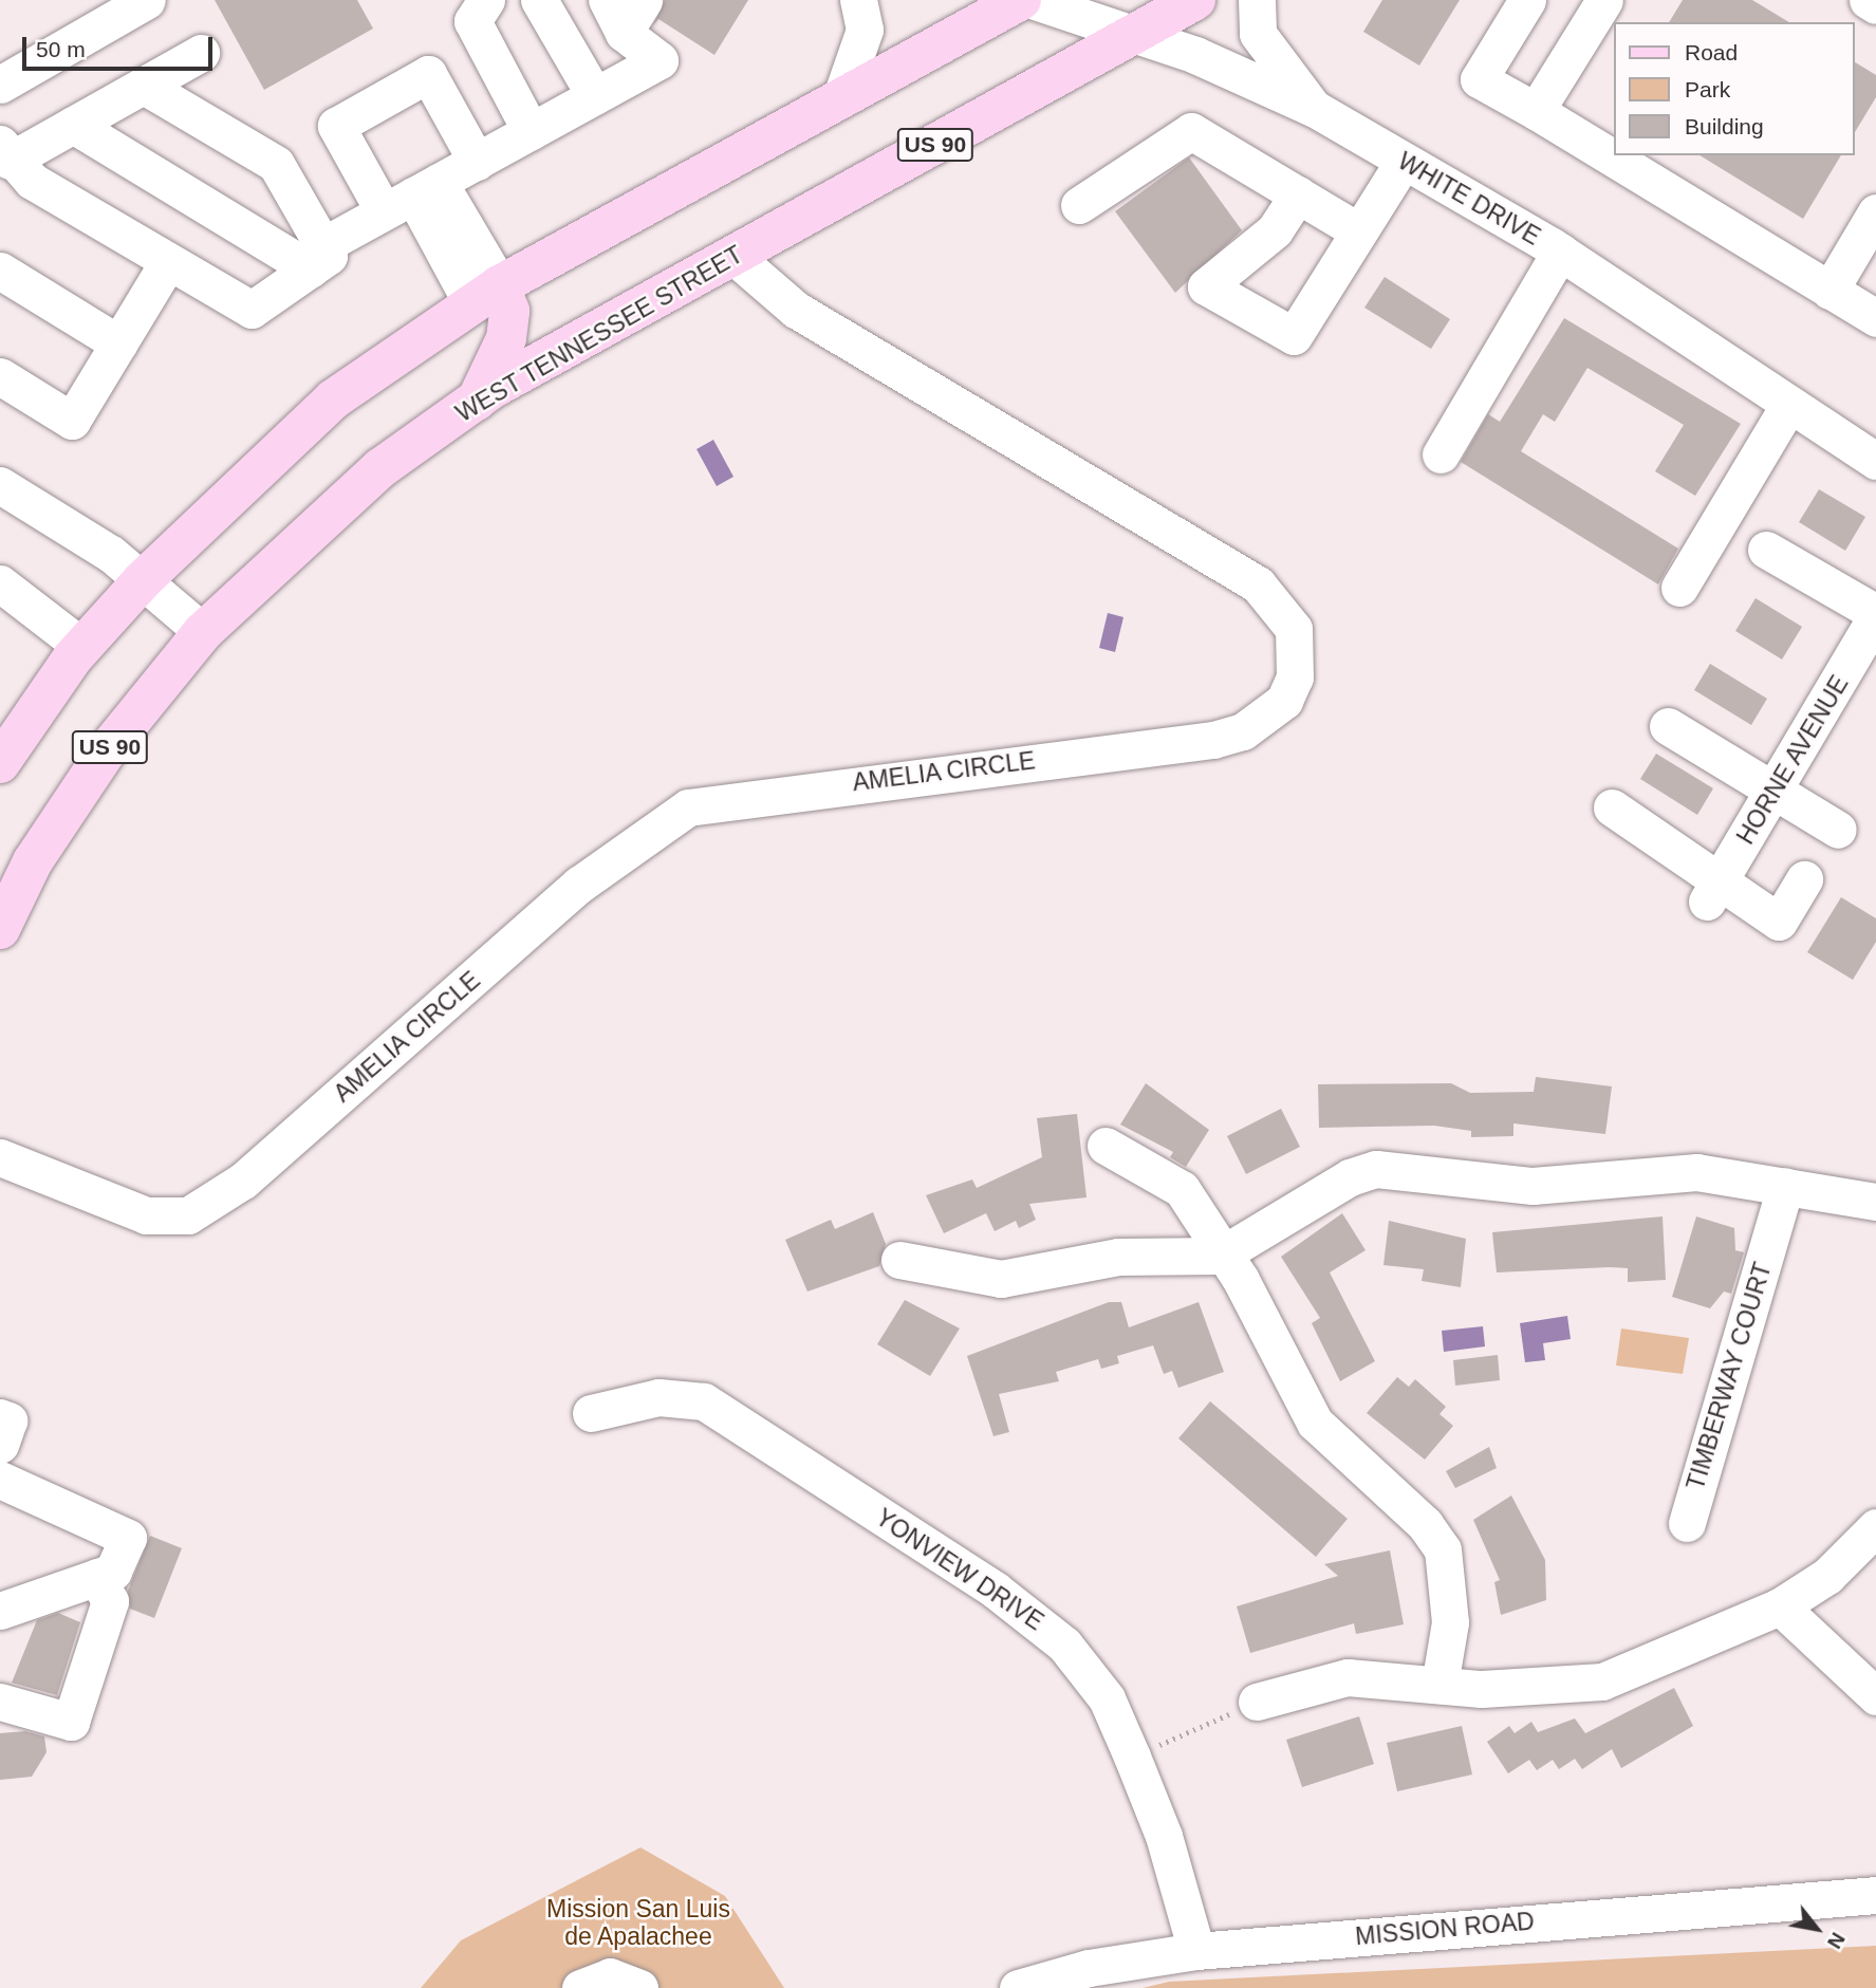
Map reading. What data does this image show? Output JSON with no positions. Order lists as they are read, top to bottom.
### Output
{
  "streets": {
    "main road": ["US 90", "WEST TENNESSEE STREET"],
    "street": [
      "WHITE DRIVE",
      "HORNE AVENUE",
      "AMELIA CIRCLE",
      "TIMBERWAY COURT",
      "YONVIEW DRIVE",
      "MISSION ROAD"
    ]
  },
  "crossings": [
    ["WHITE DRIVE", "WEST TENNESSEE STREET"],
    ["WEST TENNESSEE STREET", "AMELIA CIRCLE"],
    ["YONVIEW DRIVE", "MISSION ROAD"]
  ],
  "parks": ["Mission San Luis de Apalachee"],
  "legend": ["Road", "Park", "Building"],
  "scale_bar": "50 m",
  "north": "bottom right"
}
